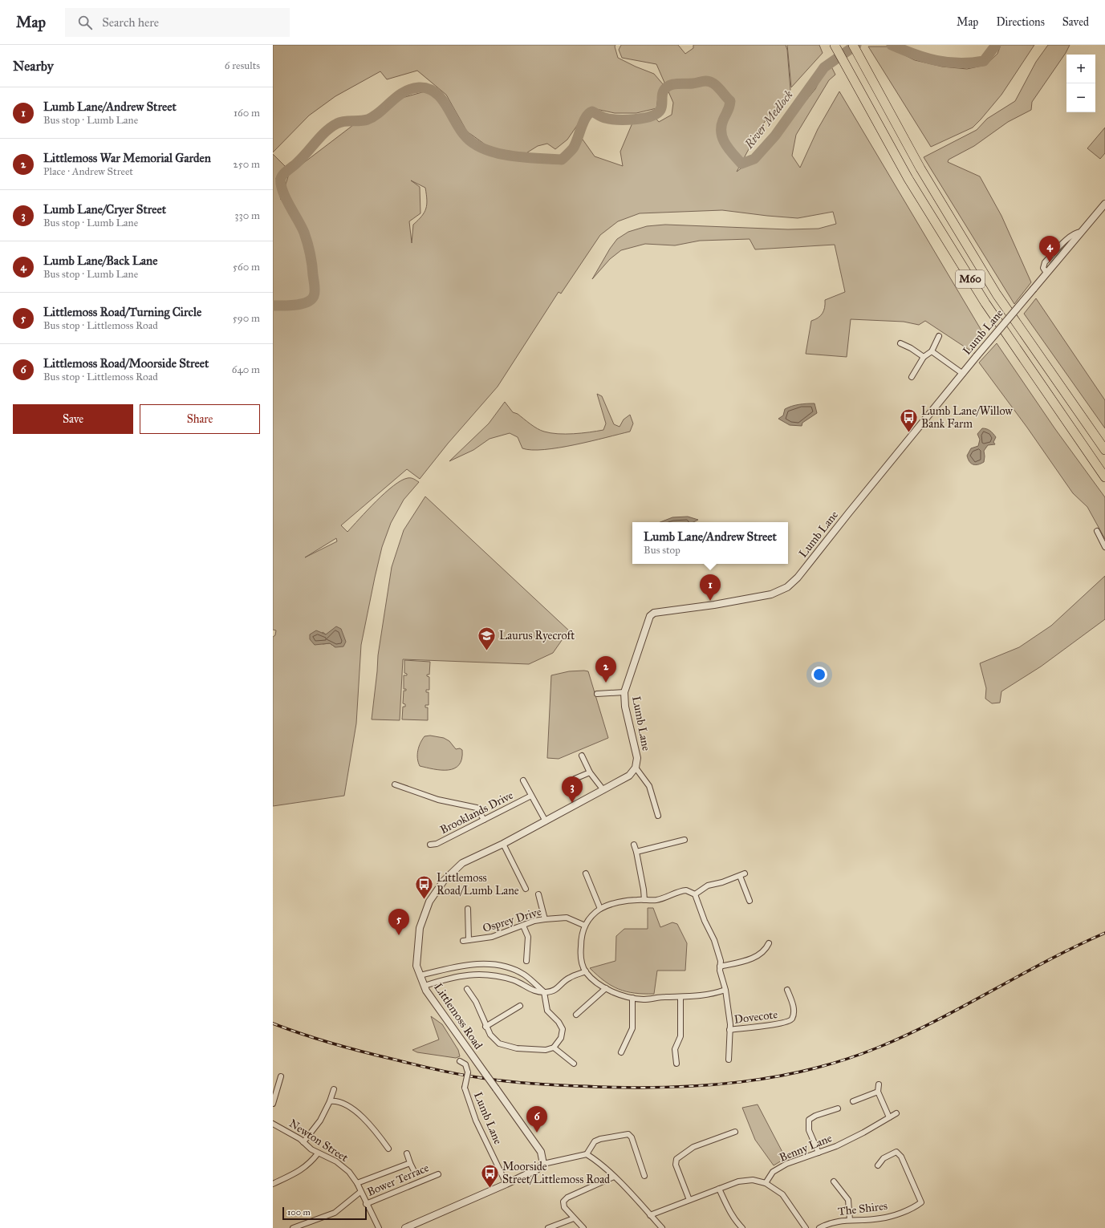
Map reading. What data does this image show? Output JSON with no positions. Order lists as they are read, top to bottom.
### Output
{
  "streets": {
    "highway": ["M60"],
    "street": [
      "Lumb Lane",
      "Brooklands Drive",
      "Osprey Drive",
      "Littlemoss Road",
      "Dovecote",
      "Newton Street",
      "Benny Lane",
      "Bower Terrace",
      "The Shires"
    ]
  },
  "crossings": [
    ["Lumb Lane", "Littlemoss Road"],
    ["Newton Street", "Bower Terrace"]
  ],
  "water": ["River Medlock"],
  "places": {
    "bus stop": ["Lumb Lane/Willow Bank Farm", "Littlemoss Road/Lumb Lane", "Moorside Street/Littlemoss Road"],
    "school or university": ["Laurus Ryecroft"]
  },
  "scale_bar": "100 m",
  "page": {
    "header": "Map",
    "search": "Search here",
    "nav": ["Map", "Directions", "Saved"],
    "heading": ["Nearby", "6 results"],
    "map_buttons": ["+", "−"],
    "list": [
      {
        "mark": "1",
        "name": "Lumb Lane/Andrew Street",
        "note": "Bus stop · Lumb Lane",
        "value": "160 m"
      },
      {
        "mark": "2",
        "name": "Littlemoss War Memorial Garden",
        "note": "Place · Andrew Street",
        "value": "250 m"
      },
      {
        "mark": "3",
        "name": "Lumb Lane/Cryer Street",
        "note": "Bus stop · Lumb Lane",
        "value": "330 m"
      },
      {
        "mark": "4",
        "name": "Lumb Lane/Back Lane",
        "note": "Bus stop · Lumb Lane",
        "value": "560 m"
      },
      {
        "mark": "5",
        "name": "Littlemoss Road/Turning Circle",
        "note": "Bus stop · Littlemoss Road",
        "value": "590 m"
      },
      {
        "mark": "6",
        "name": "Littlemoss Road/Moorside Street",
        "note": "Bus stop · Littlemoss Road",
        "value": "640 m"
      }
    ],
    "pins": [
      "4",
      "1",
      "2",
      "3",
      "5",
      "6"
    ],
    "buttons": ["Save", "Share"],
    "popup": ["Lumb Lane/Andrew Street", "Bus stop"],
    "scale": "100 m"
  }
}
